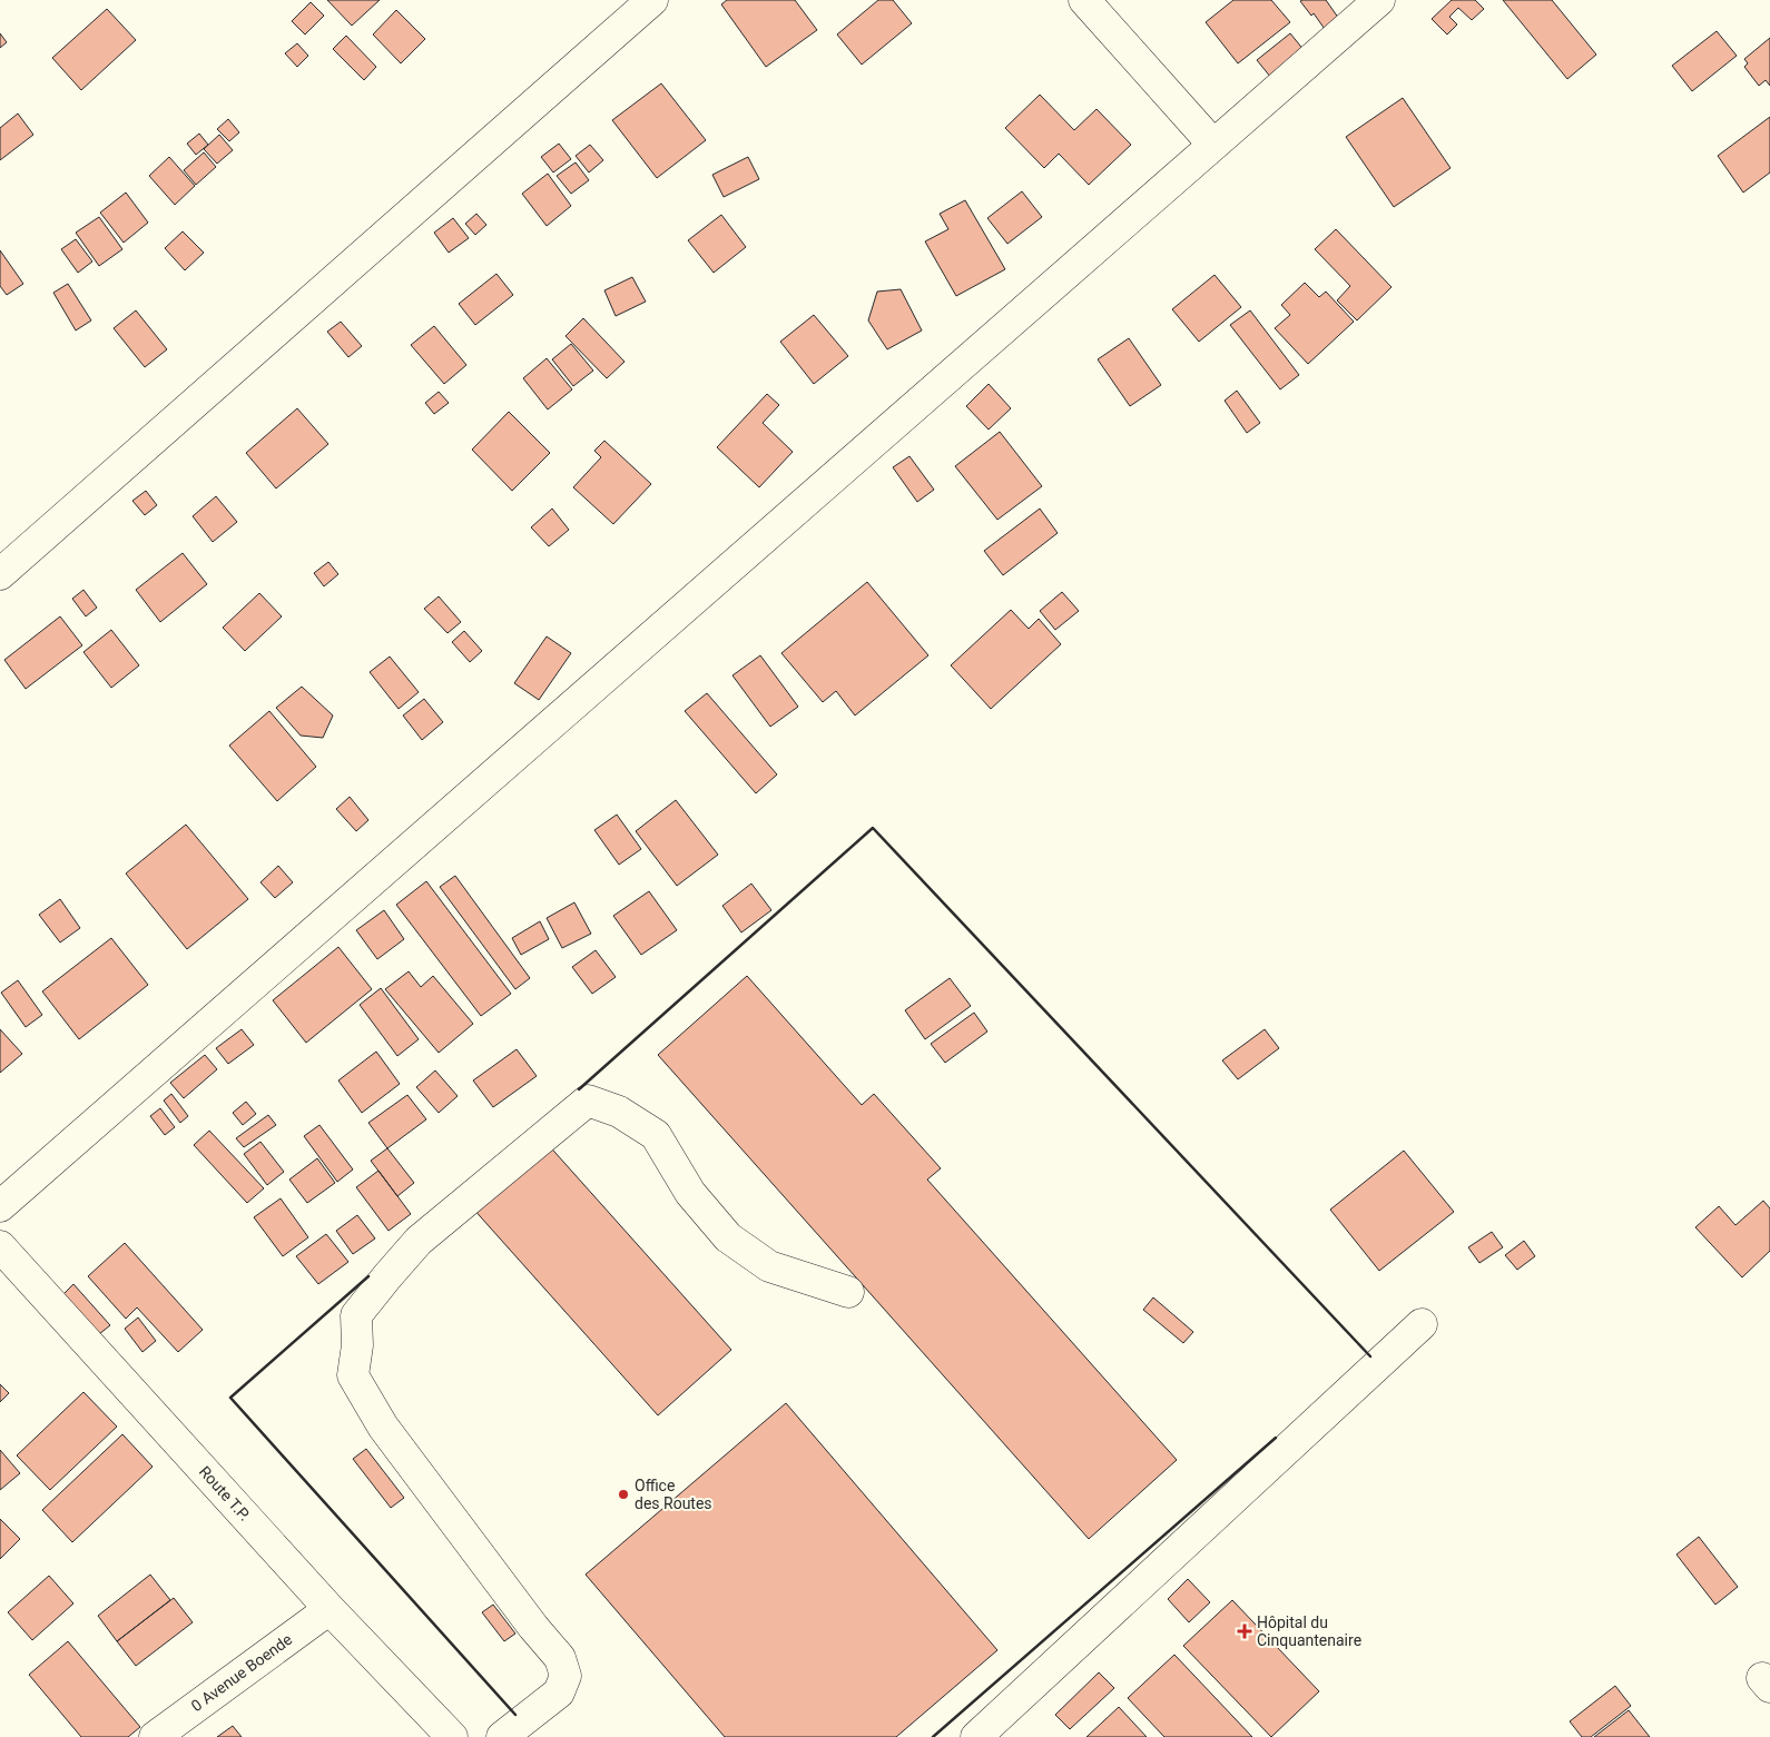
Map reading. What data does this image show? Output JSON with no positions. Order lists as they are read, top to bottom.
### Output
{
  "streets": {
    "street": ["Route T.P.", "0 Avenue Boende"]
  },
  "crossings": [
    ["Route T.P.", "0 Avenue Boende"]
  ],
  "places": {
    "other": ["Office des Routes"],
    "health": ["Hôpital du Cinquantenaire"]
  }
}
